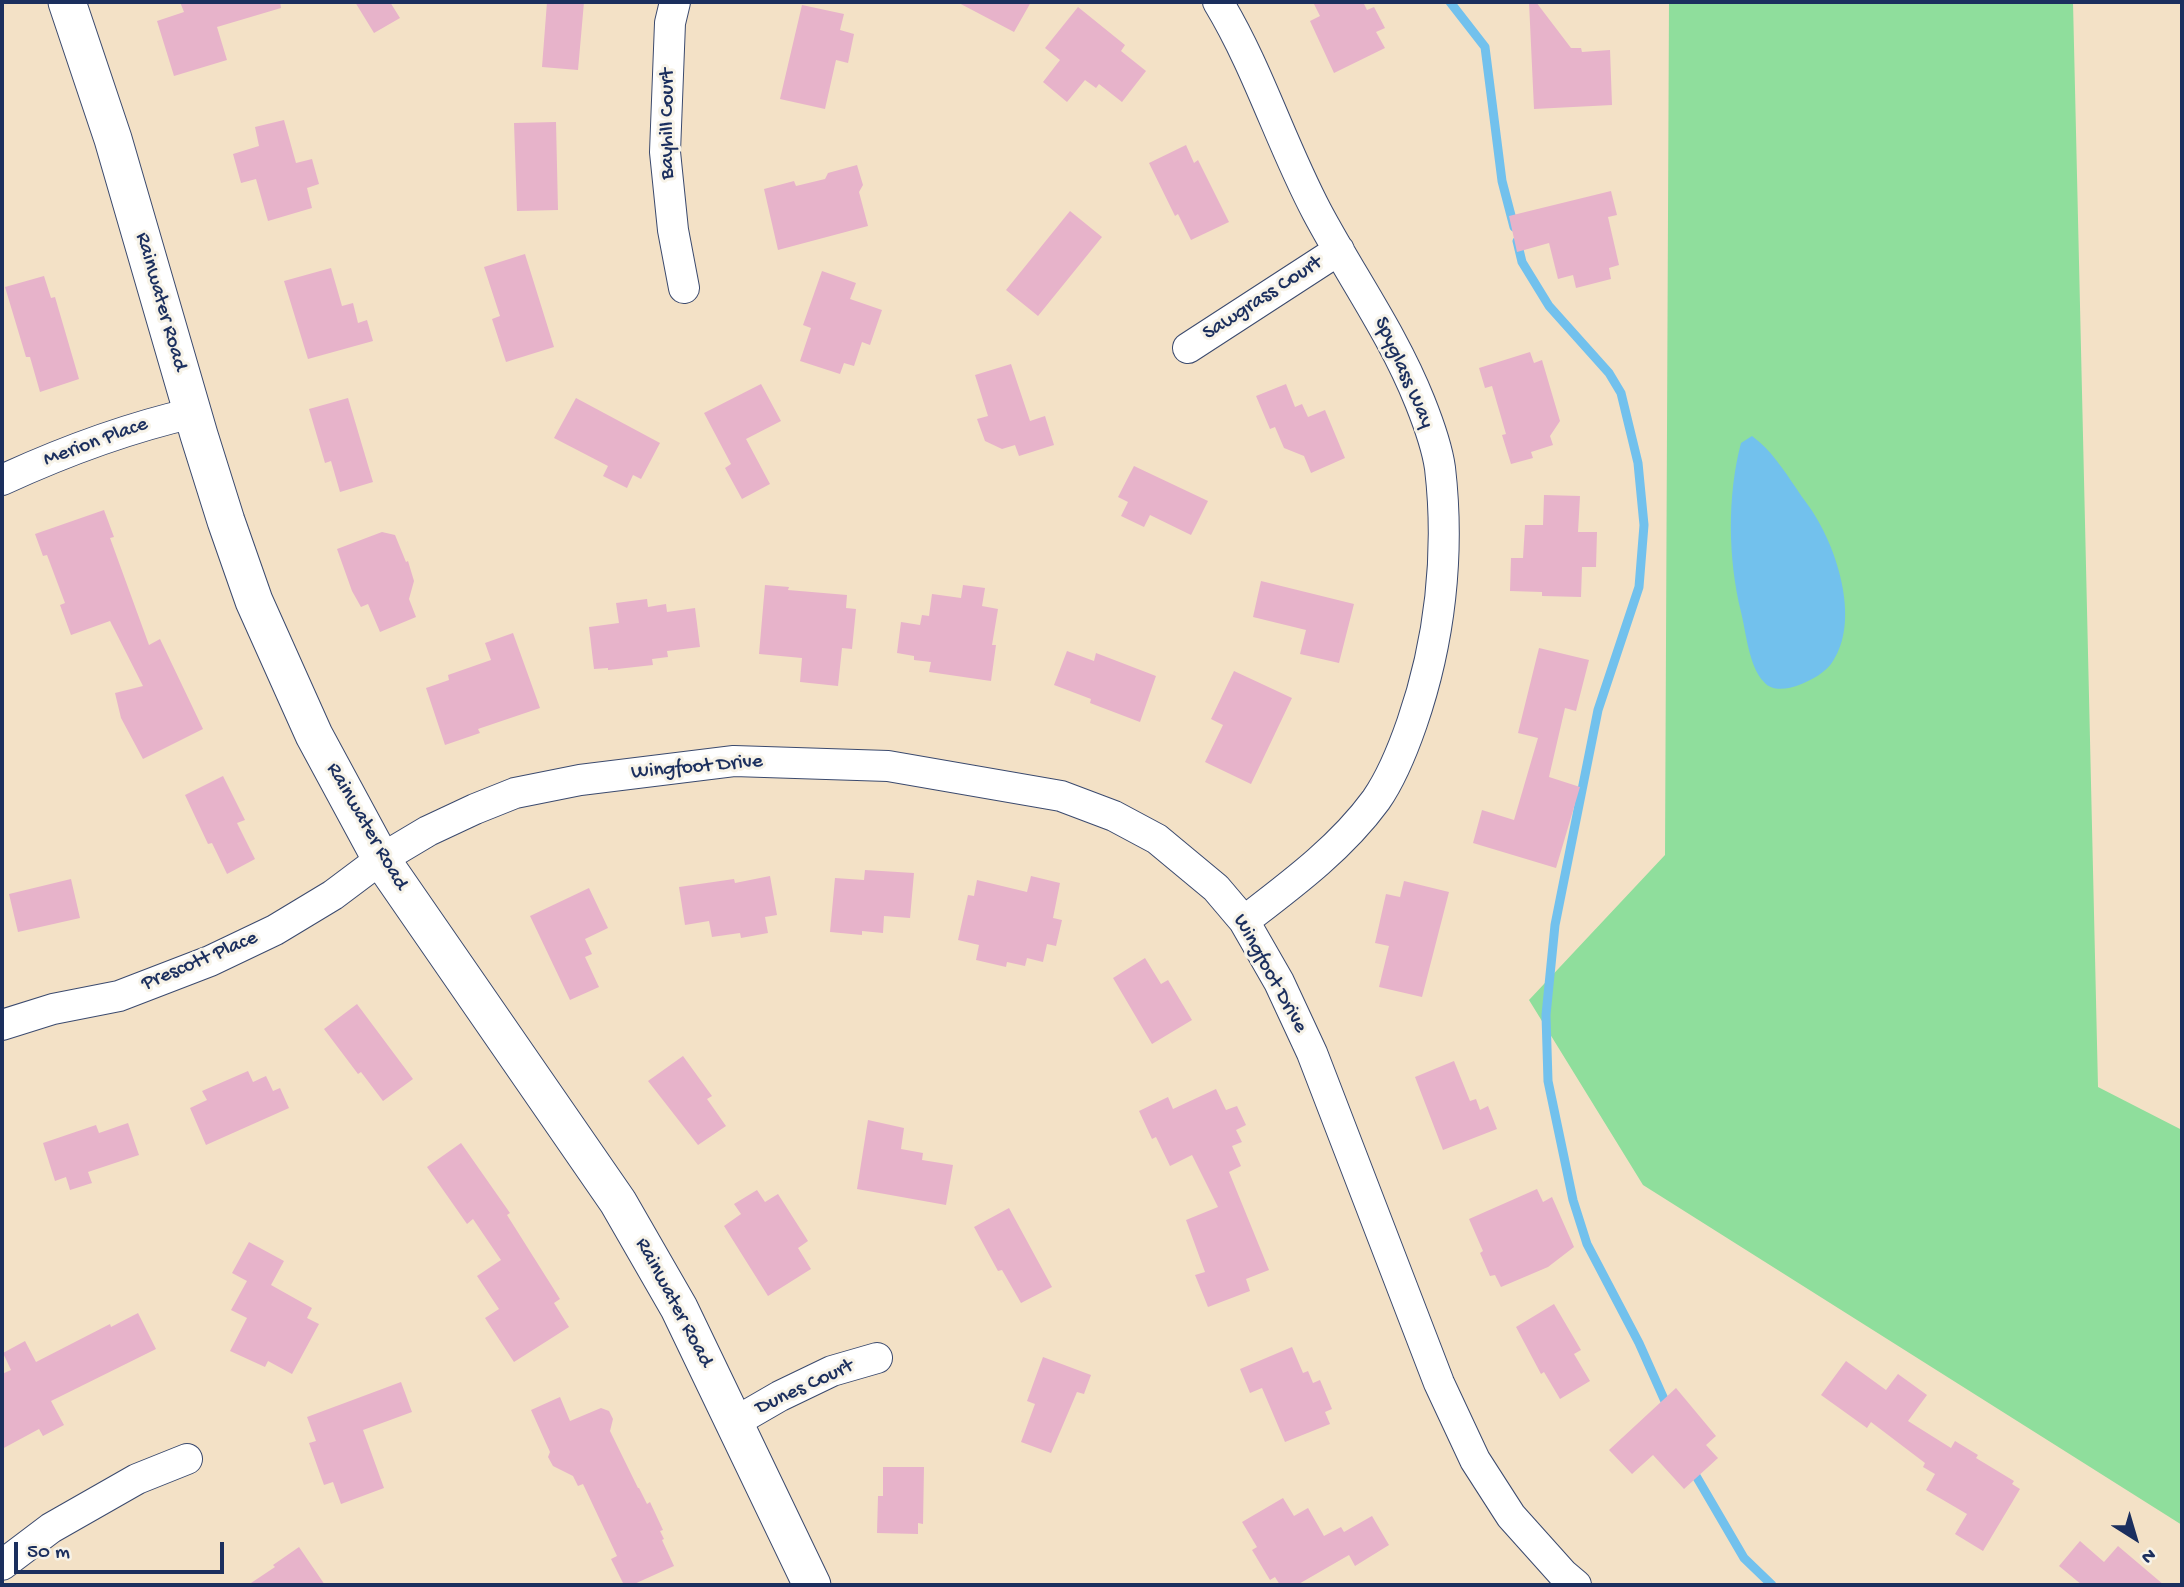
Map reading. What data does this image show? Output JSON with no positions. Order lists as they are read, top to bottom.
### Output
{
  "streets": {
    "street": [
      "Bayhill Court",
      "Sawgrass Court",
      "Rainwater Road",
      "Spyglass Way",
      "Merion Place",
      "Wingfoot Drive",
      "Prescott Place",
      "Dunes Court"
    ]
  },
  "crossings": [
    ["Sawgrass Court", "Spyglass Way"],
    ["Rainwater Road", "Merion Place"],
    ["Rainwater Road", "Wingfoot Drive"],
    ["Rainwater Road", "Prescott Place"],
    ["Rainwater Road", "Dunes Court"],
    ["Spyglass Way", "Wingfoot Drive"],
    ["Wingfoot Drive", "Prescott Place"]
  ],
  "scale_bar": "50 m",
  "north": "bottom right"
}
